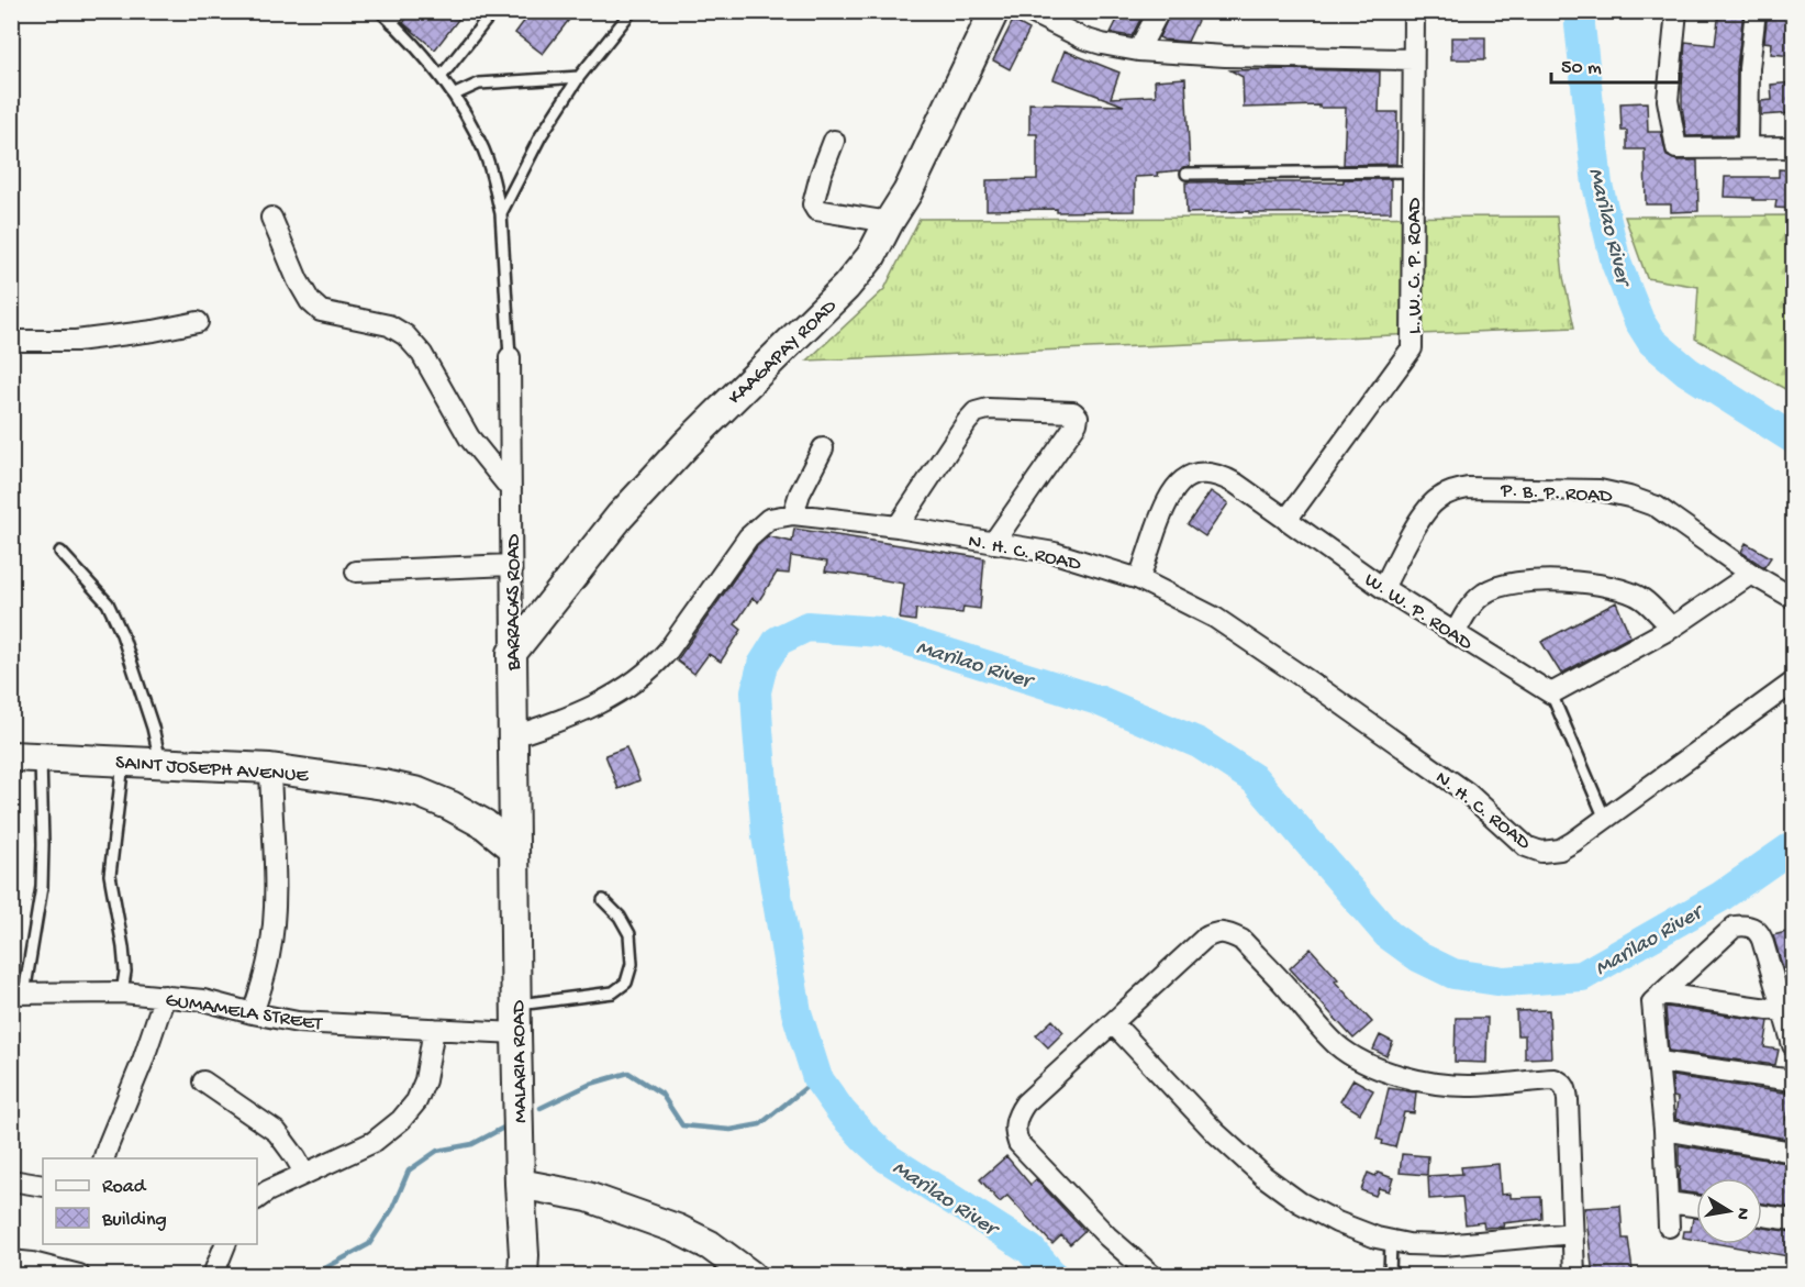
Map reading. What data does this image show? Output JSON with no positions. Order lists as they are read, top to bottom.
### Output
{
  "streets": {
    "street": [
      "L. W. C. P. ROAD",
      "KAAGAPAY ROAD",
      "P. B. P. ROAD",
      "N. H. C. ROAD",
      "BARRACKS ROAD",
      "W. W. P. ROAD",
      "SAINT JOSEPH AVENUE",
      "GUMAMELA STREET",
      "MALARIA ROAD"
    ]
  },
  "crossings": [
    ["L. W. C. P. ROAD", "W. W. P. ROAD"],
    ["KAAGAPAY ROAD", "BARRACKS ROAD"],
    ["P. B. P. ROAD", "W. W. P. ROAD"],
    ["N. H. C. ROAD", "BARRACKS ROAD"],
    ["N. H. C. ROAD", "W. W. P. ROAD"],
    ["BARRACKS ROAD", "SAINT JOSEPH AVENUE"],
    ["BARRACKS ROAD", "MALARIA ROAD"],
    ["SAINT JOSEPH AVENUE", "MALARIA ROAD"],
    ["GUMAMELA STREET", "MALARIA ROAD"]
  ],
  "water": ["Marilao River"],
  "legend": ["Road", "Building"],
  "scale_bar": "50 m",
  "north": "right"
}
